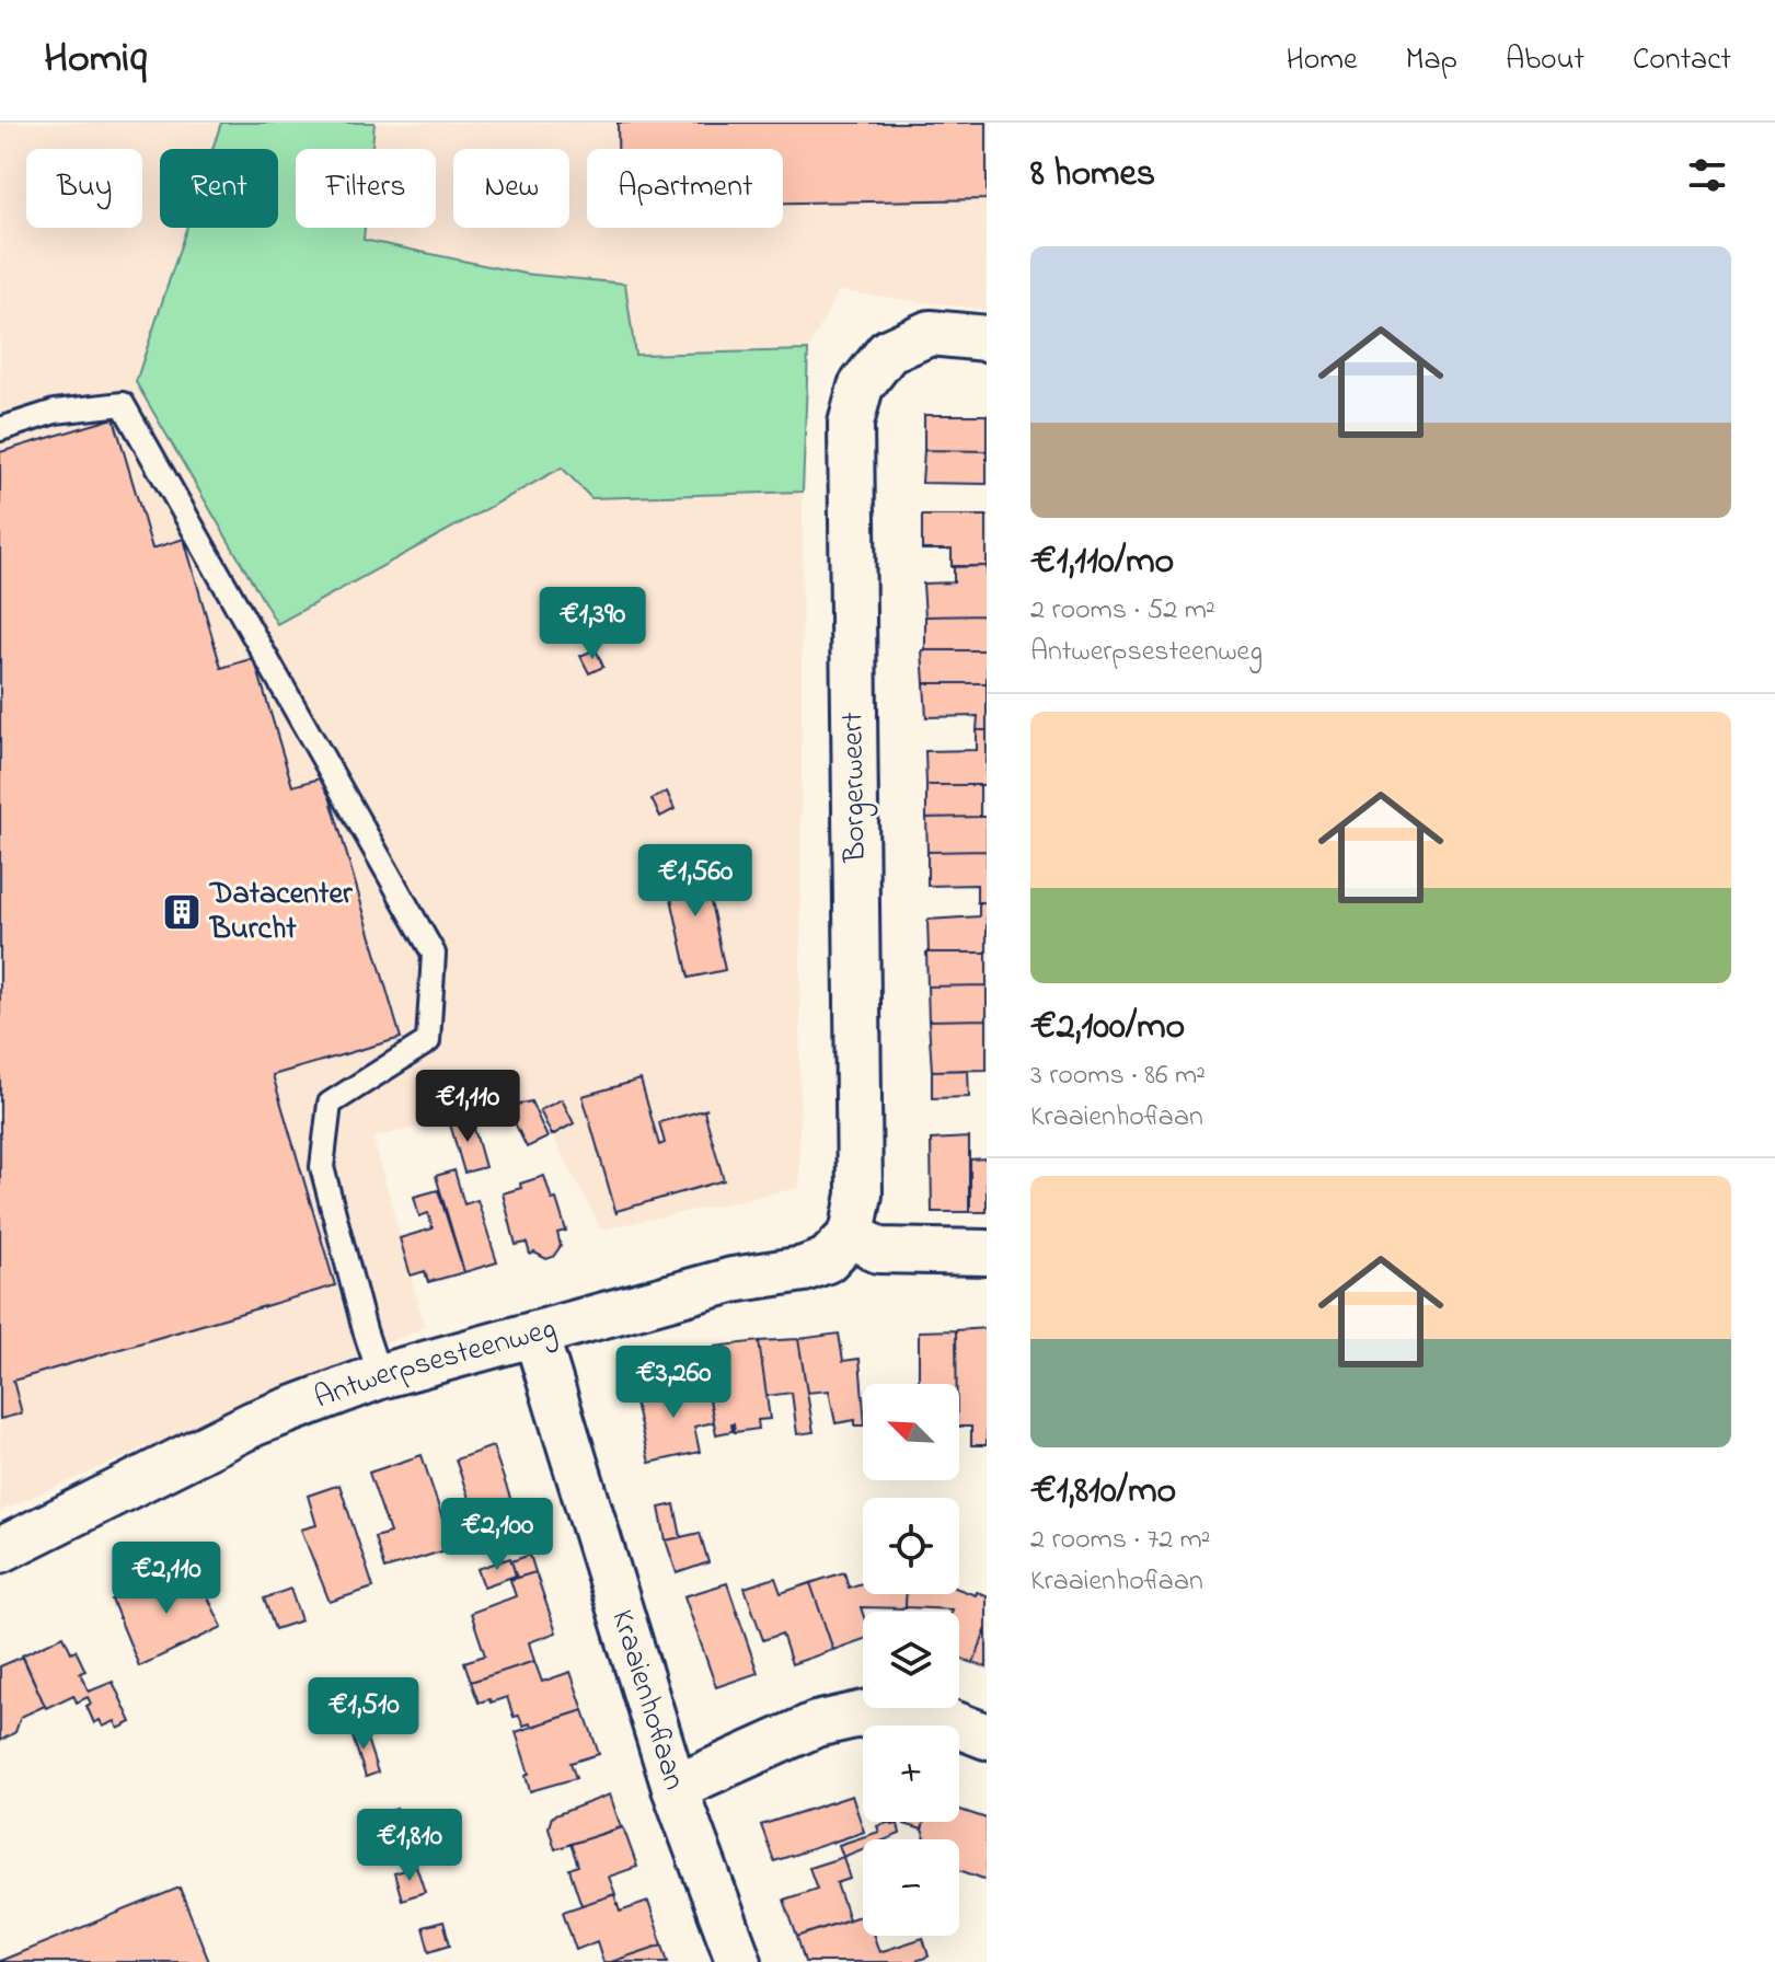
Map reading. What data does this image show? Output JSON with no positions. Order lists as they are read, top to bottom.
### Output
{
  "streets": {
    "street": ["Borgerweert", "Antwerpsesteenweg", "Kraaienhoflaan"]
  },
  "crossings": [
    ["Borgerweert", "Antwerpsesteenweg"],
    ["Antwerpsesteenweg", "Kraaienhoflaan"]
  ],
  "places": {
    "building": ["Datacenter Burcht"]
  },
  "north": "top left",
  "page": {
    "header": "Homiq",
    "nav": [
      "Home",
      "Map",
      "About",
      "Contact"
    ],
    "heading": "8 homes",
    "chip": [
      "Buy",
      "Rent",
      "Filters",
      "New",
      "Apartment"
    ],
    "list": [
      {
        "name": "€1,110/mo",
        "note": "2 rooms · 52 m² · Antwerpsesteenweg"
      },
      {
        "name": "€2,100/mo",
        "note": "3 rooms · 86 m² · Kraaienhoflaan"
      },
      {
        "name": "€1,810/mo",
        "note": "2 rooms · 72 m² · Kraaienhoflaan"
      }
    ],
    "price": [
      "€1,390",
      "€1,560",
      "€1,110",
      "€3,260",
      "€2,100",
      "€2,110",
      "€1,510",
      "€1,810"
    ],
    "map_buttons": ["+", "−"]
  }
}
